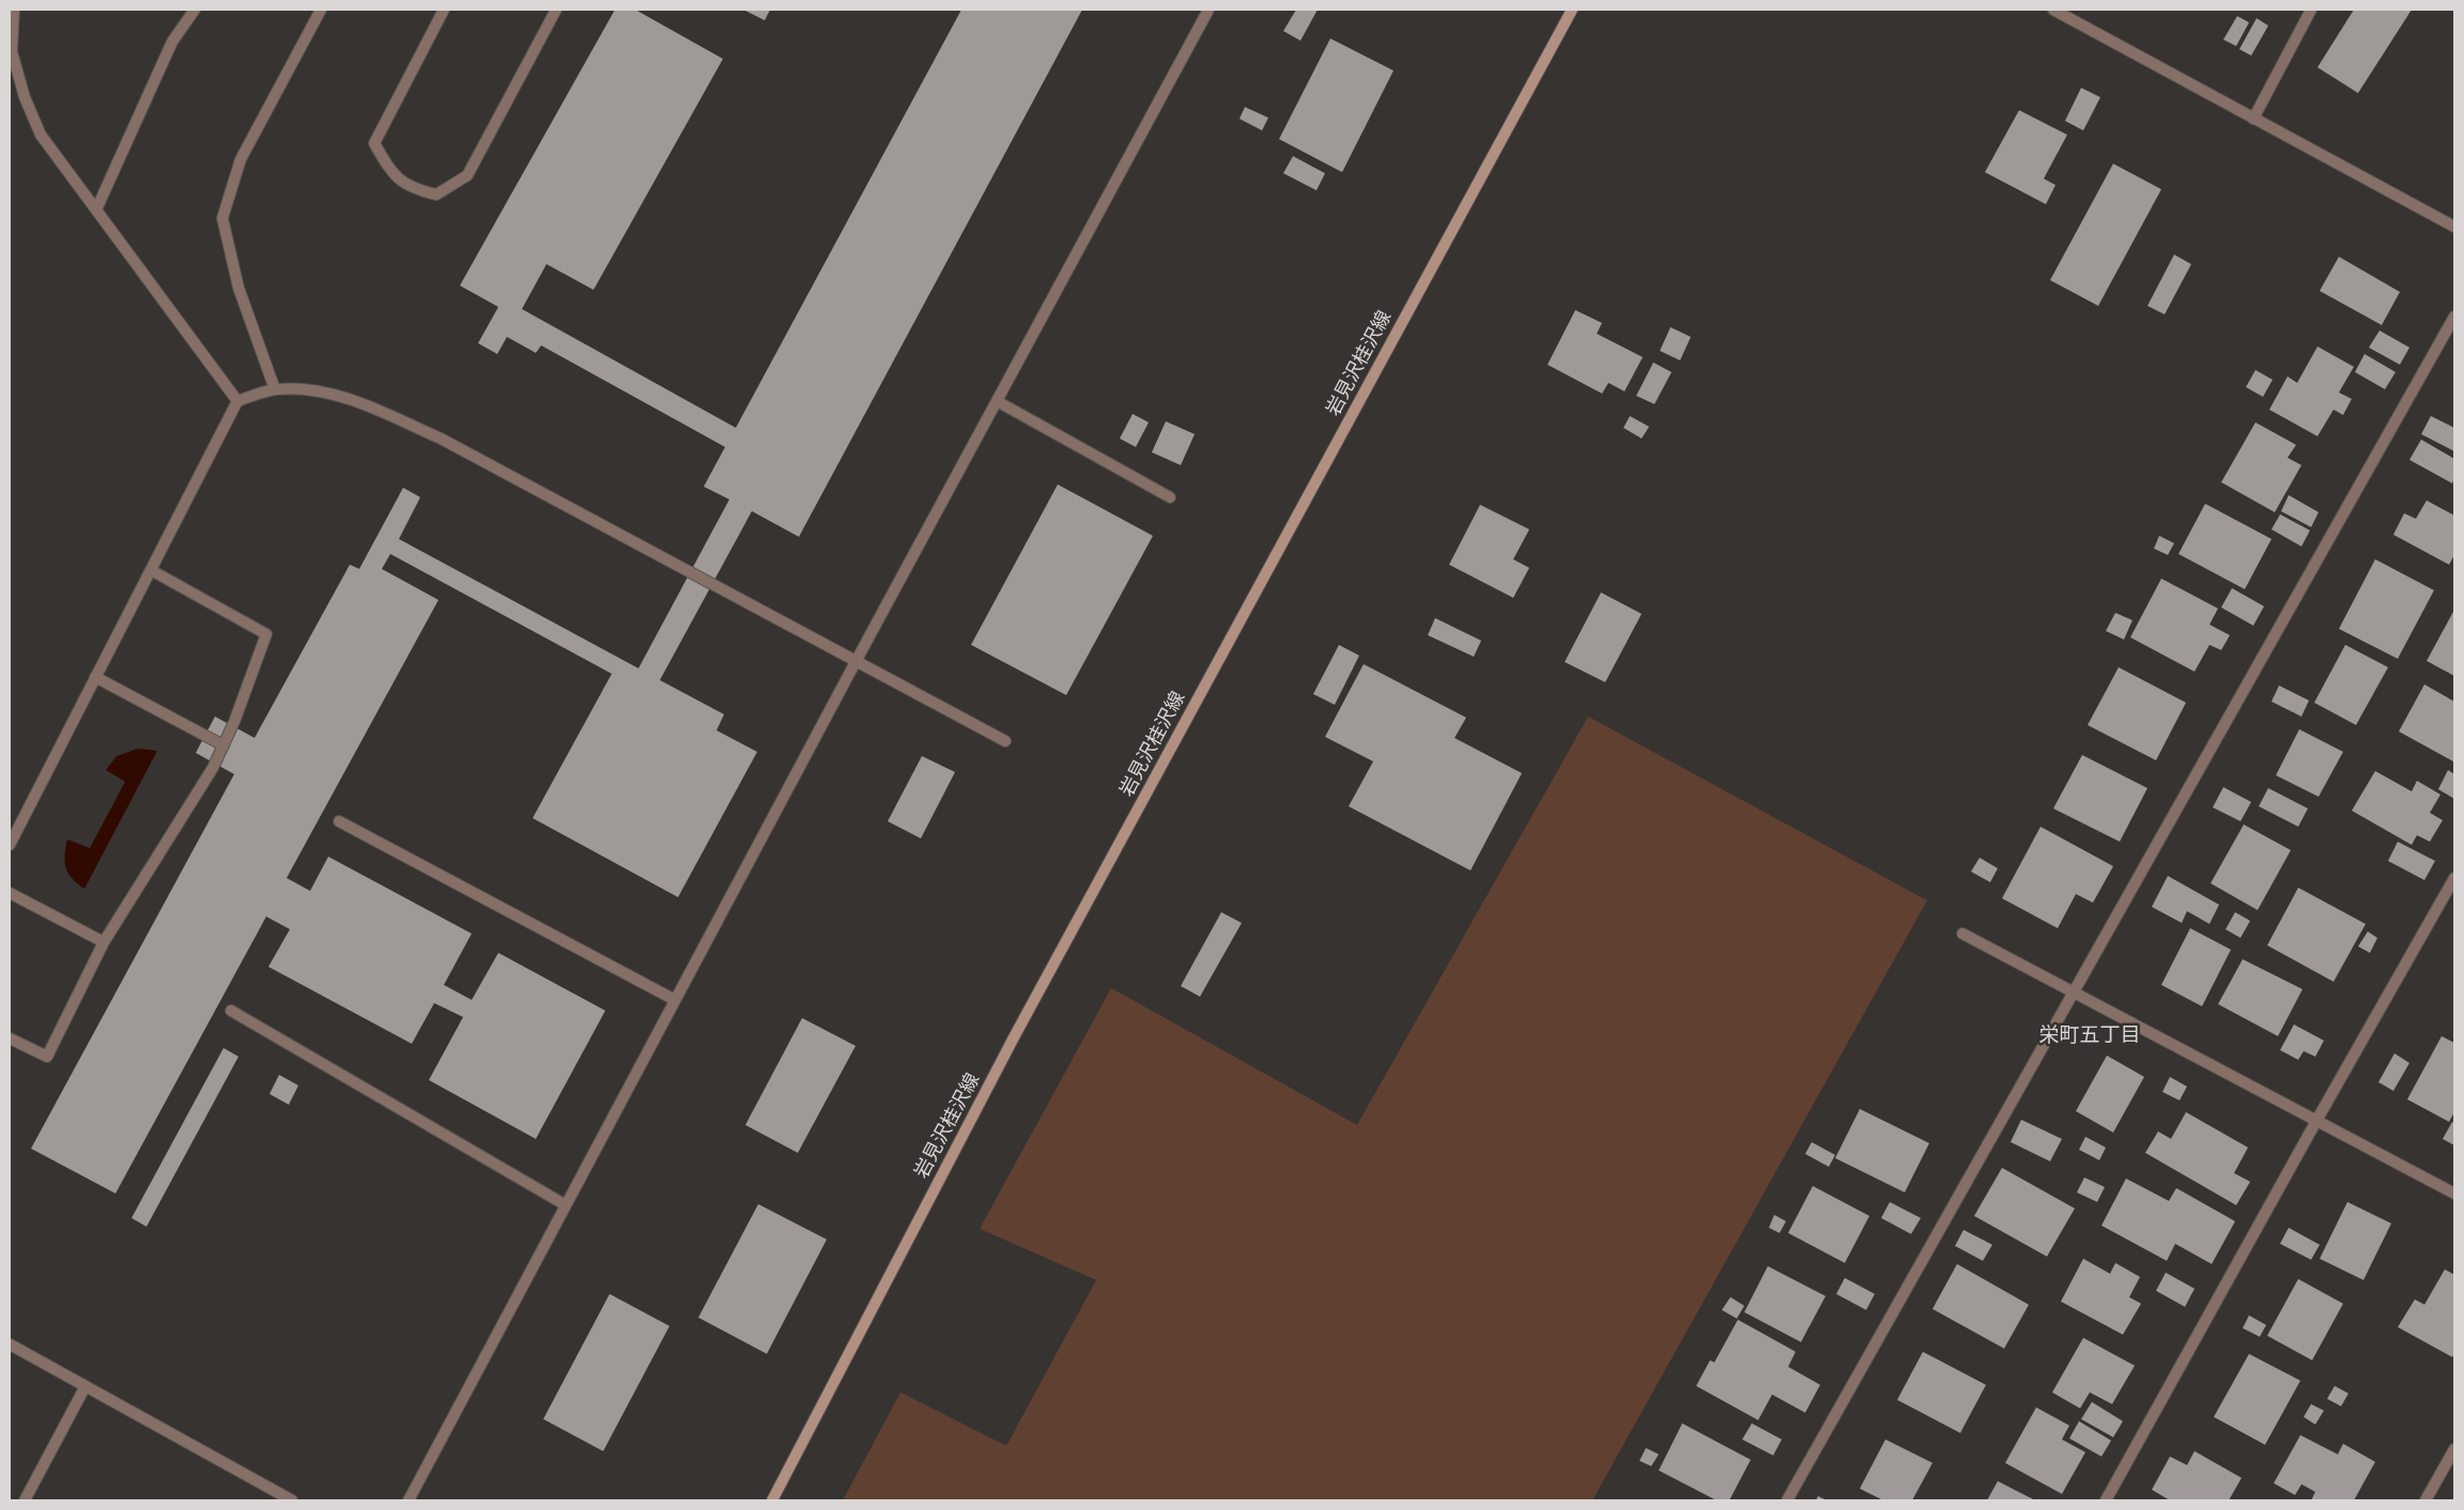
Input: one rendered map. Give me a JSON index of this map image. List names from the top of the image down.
{
  "streets": {
    "main road": ["岩見沢桂沢線"]
  },
  "districts": ["栄町五丁目"]
}
